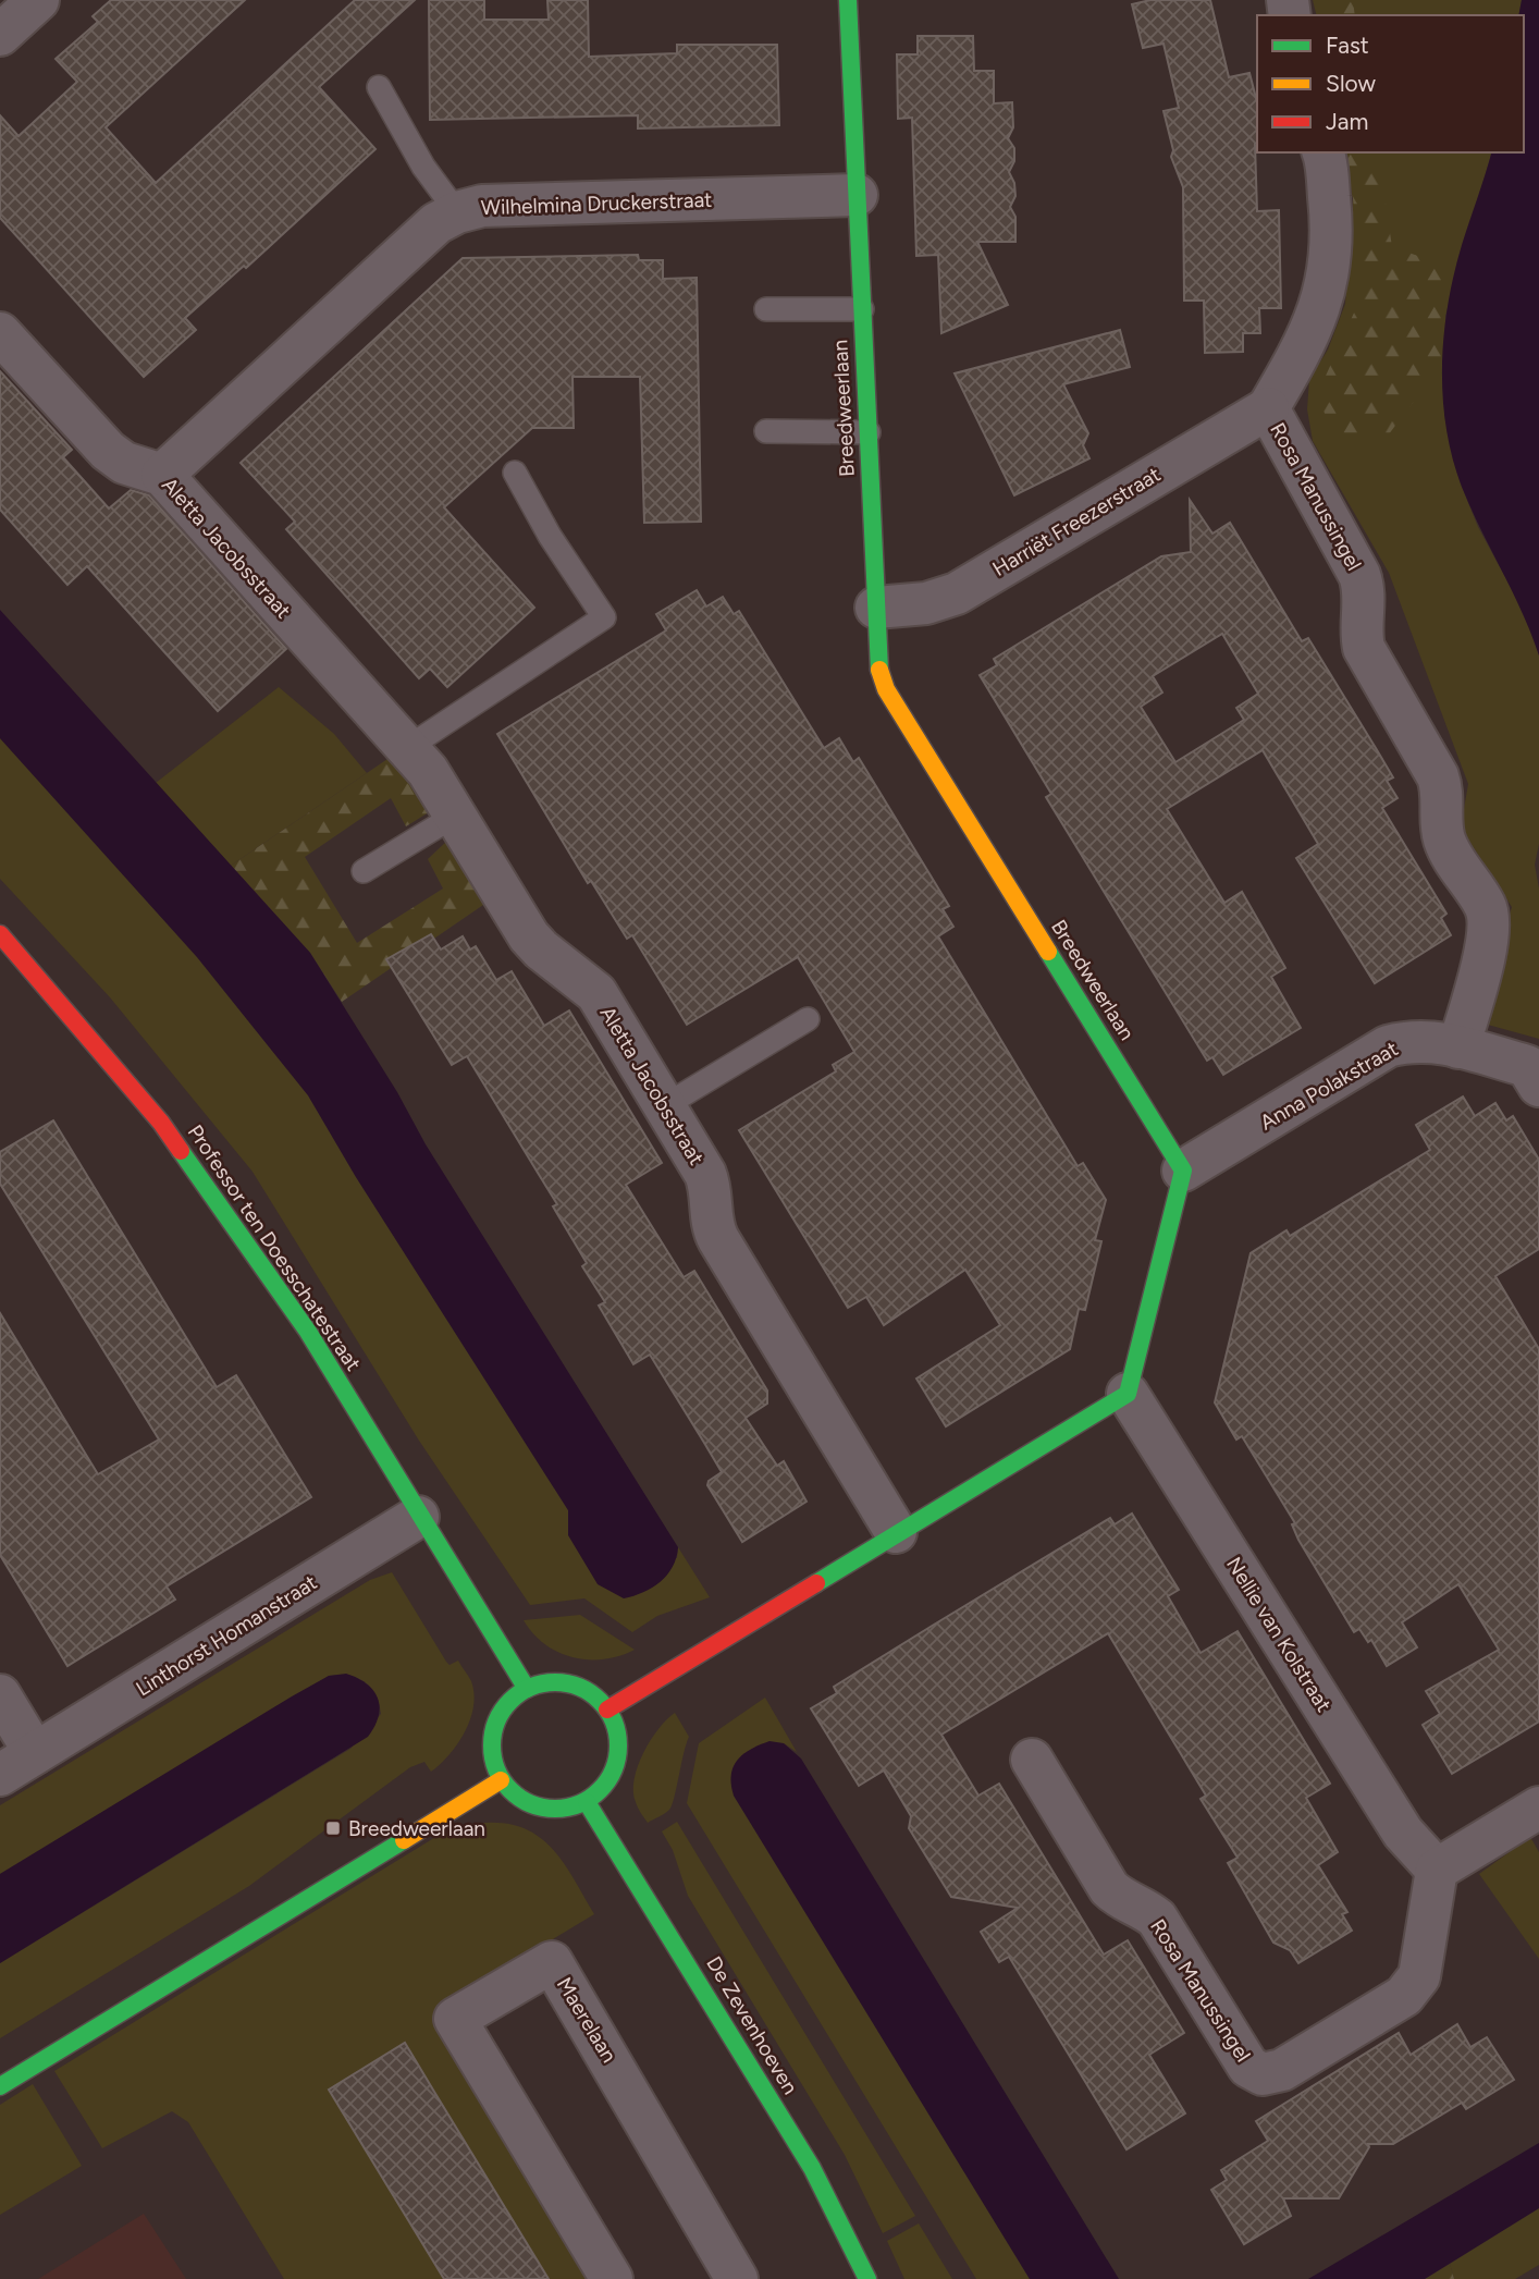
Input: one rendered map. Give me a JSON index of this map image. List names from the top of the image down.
{
  "streets": {
    "street": [
      "Wilhelmina Druckerstraat",
      "Breedweerlaan",
      "Rosa Manussingel",
      "Harriët Freezerstraat",
      "Aletta Jacobsstraat",
      "Anna Polakstraat",
      "Professor ten Doesschatestraat",
      "Nellie van Kolstraat",
      "Linthorst Homanstraat",
      "Maerelaan",
      "De Zevenhoeven"
    ]
  },
  "crossings": [
    ["Wilhelmina Druckerstraat", "Breedweerlaan"],
    ["Wilhelmina Druckerstraat", "Aletta Jacobsstraat"],
    ["Breedweerlaan", "Harriët Freezerstraat"],
    ["Breedweerlaan", "Anna Polakstraat"],
    ["Rosa Manussingel", "Harriët Freezerstraat"],
    ["Rosa Manussingel", "Anna Polakstraat"],
    ["Rosa Manussingel", "Nellie van Kolstraat"],
    ["Professor ten Doesschatestraat", "Linthorst Homanstraat"],
    ["Professor ten Doesschatestraat", "De Zevenhoeven"]
  ],
  "places": {
    "transit": ["Breedweerlaan"]
  },
  "legend": ["Fast", "Slow", "Jam"]
}
